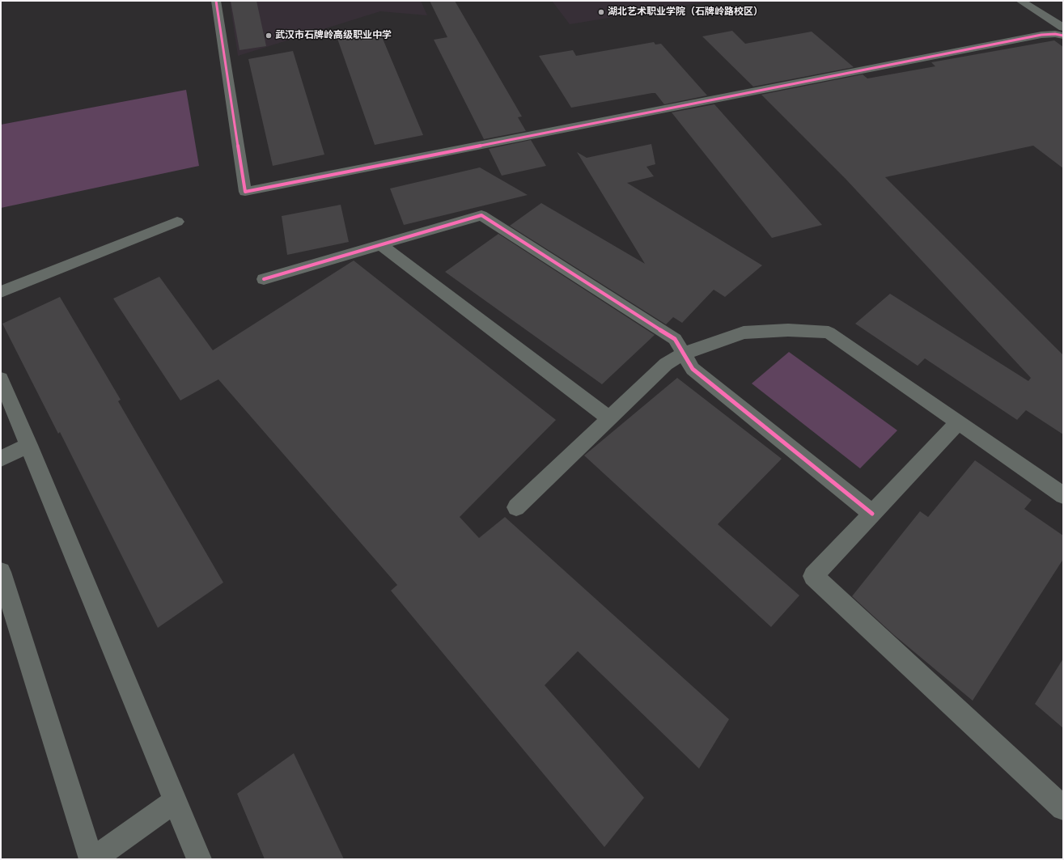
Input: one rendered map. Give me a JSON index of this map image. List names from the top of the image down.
{
  "places": ["湖北艺术职业学院（石牌岭路校区）", "武汉市石牌岭高级职业中学"]
}
